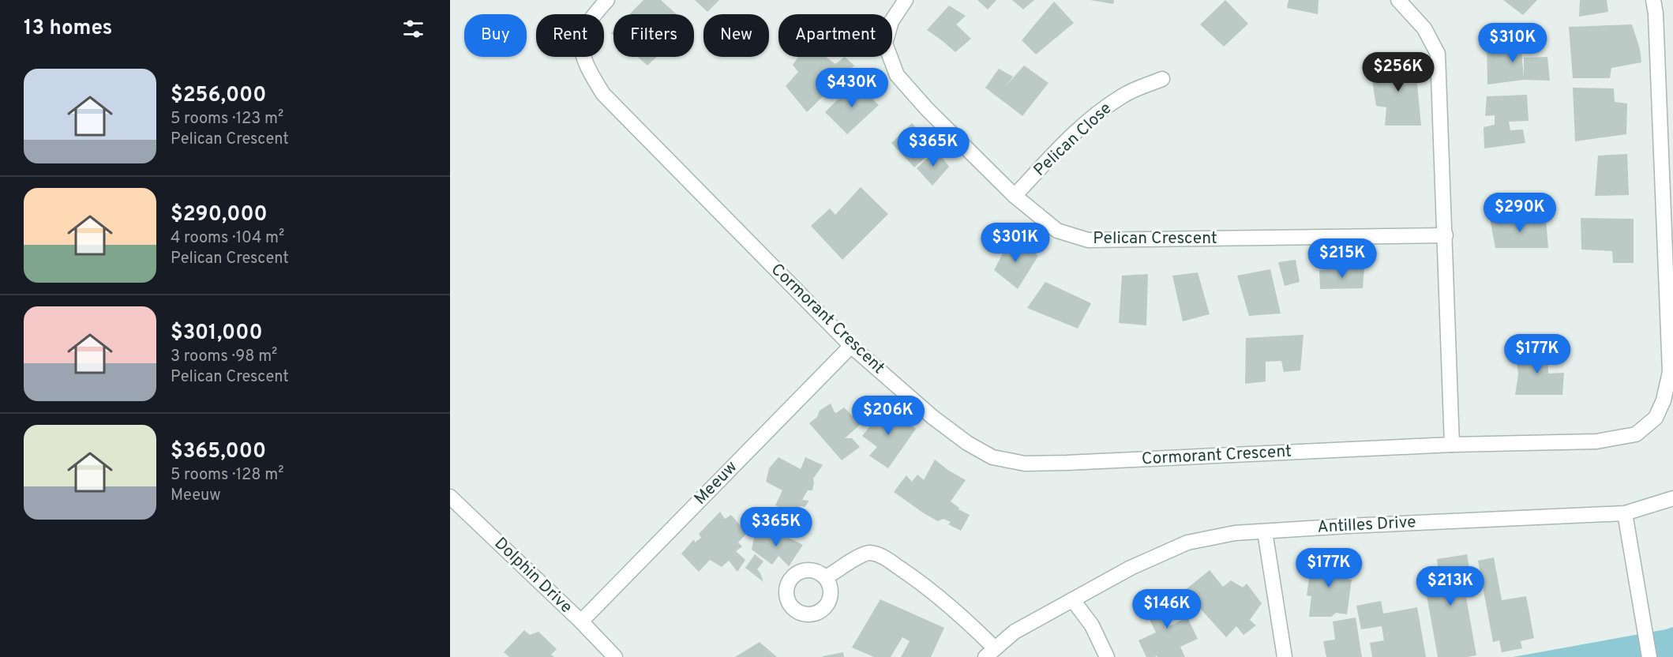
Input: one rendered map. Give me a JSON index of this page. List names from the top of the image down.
{
  "streets": {
    "street": [
      "Pelican Close",
      "Pelican Crescent",
      "Cormorant Crescent",
      "Meeuw",
      "Antilles Drive",
      "Dolphin Drive"
    ]
  },
  "crossings": [
    ["Pelican Close", "Pelican Crescent"],
    ["Cormorant Crescent", "Meeuw"],
    ["Meeuw", "Dolphin Drive"]
  ],
  "page": {
    "heading": "13 homes",
    "chip": [
      "Buy",
      "Rent",
      "Filters",
      "New",
      "Apartment"
    ],
    "price": [
      "$310K",
      "$256K",
      "$430K",
      "$365K",
      "$290K",
      "$301K",
      "$215K",
      "$177K",
      "$206K",
      "$365K",
      "$177K",
      "$213K",
      "$146K"
    ],
    "list": [
      {
        "name": "$256,000",
        "note": "5 rooms · 123 m² · Pelican Crescent"
      },
      {
        "name": "$290,000",
        "note": "4 rooms · 104 m² · Pelican Crescent"
      },
      {
        "name": "$301,000",
        "note": "3 rooms · 98 m² · Pelican Crescent"
      },
      {
        "name": "$365,000",
        "note": "5 rooms · 128 m² · Meeuw"
      }
    ]
  }
}
